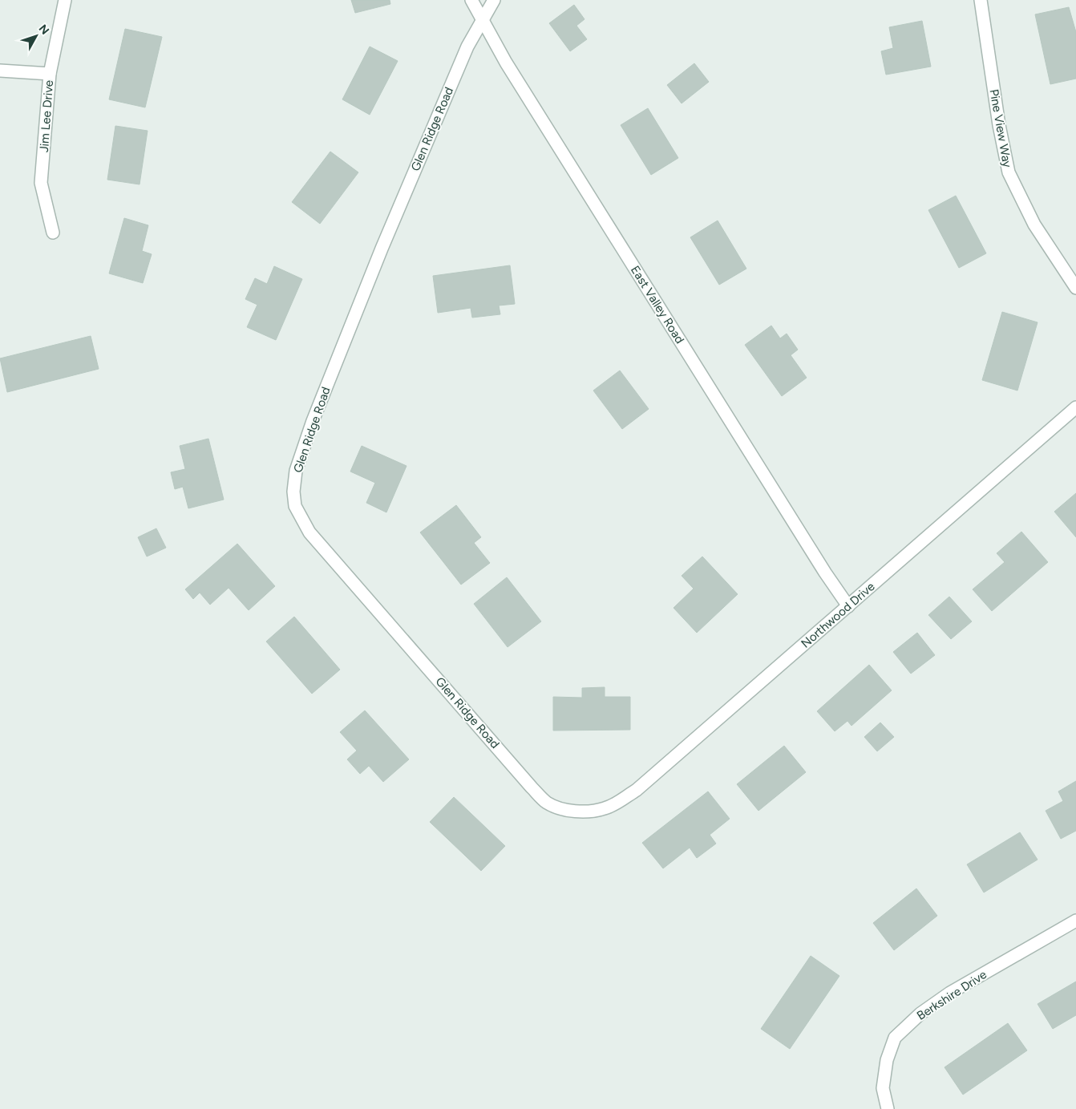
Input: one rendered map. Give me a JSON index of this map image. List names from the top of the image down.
{
  "streets": {
    "street": [
      "Jim Lee Drive",
      "Pine View Way",
      "Glen Ridge Road",
      "East Valley Road",
      "Northwood Drive",
      "Berkshire Drive"
    ]
  },
  "crossings": [
    ["Glen Ridge Road", "East Valley Road"],
    ["Glen Ridge Road", "Northwood Drive"],
    ["East Valley Road", "Northwood Drive"]
  ],
  "north": "top right"
}
